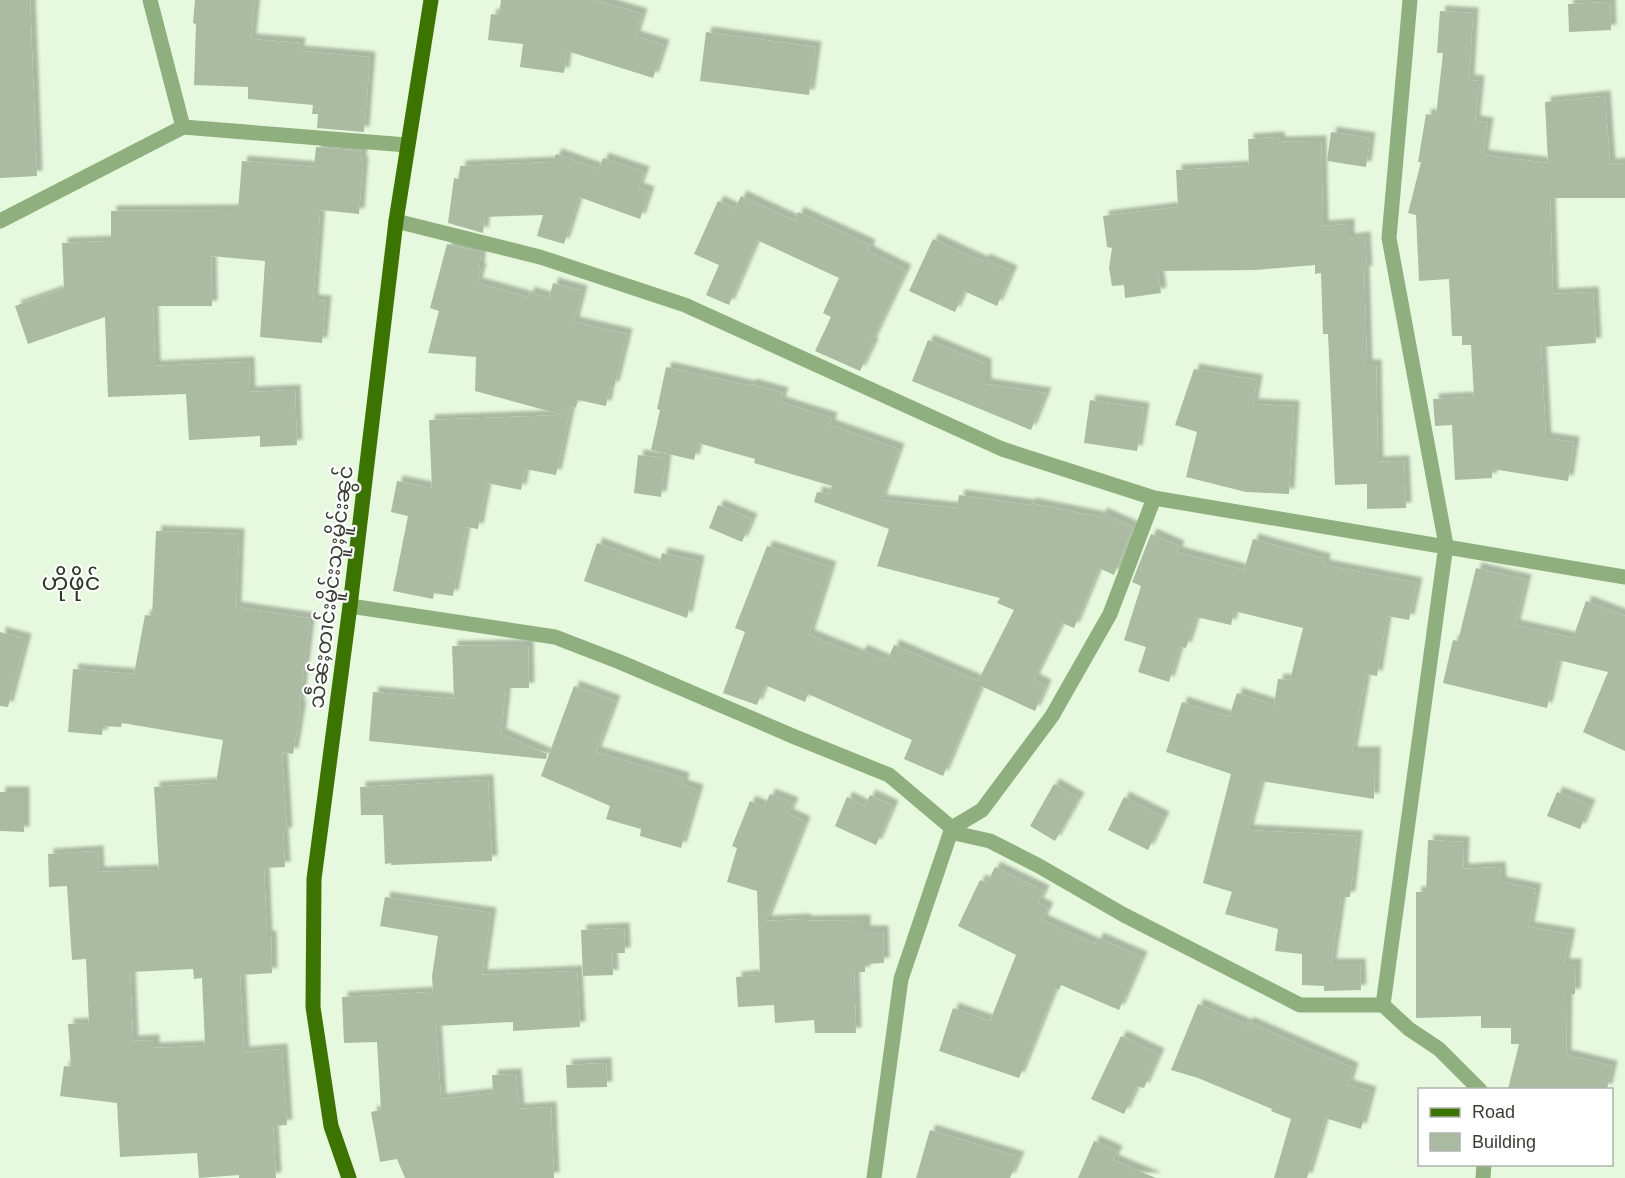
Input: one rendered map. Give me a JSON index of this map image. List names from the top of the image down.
{
  "streets": {
    "main road": ["သဵၼ်ႈတၢင်းမိူင်းသူႈမိူင်းၼွင်"]
  },
  "districts": ["ဟိုဖိုင်"],
  "legend": ["Road", "Building"]
}
